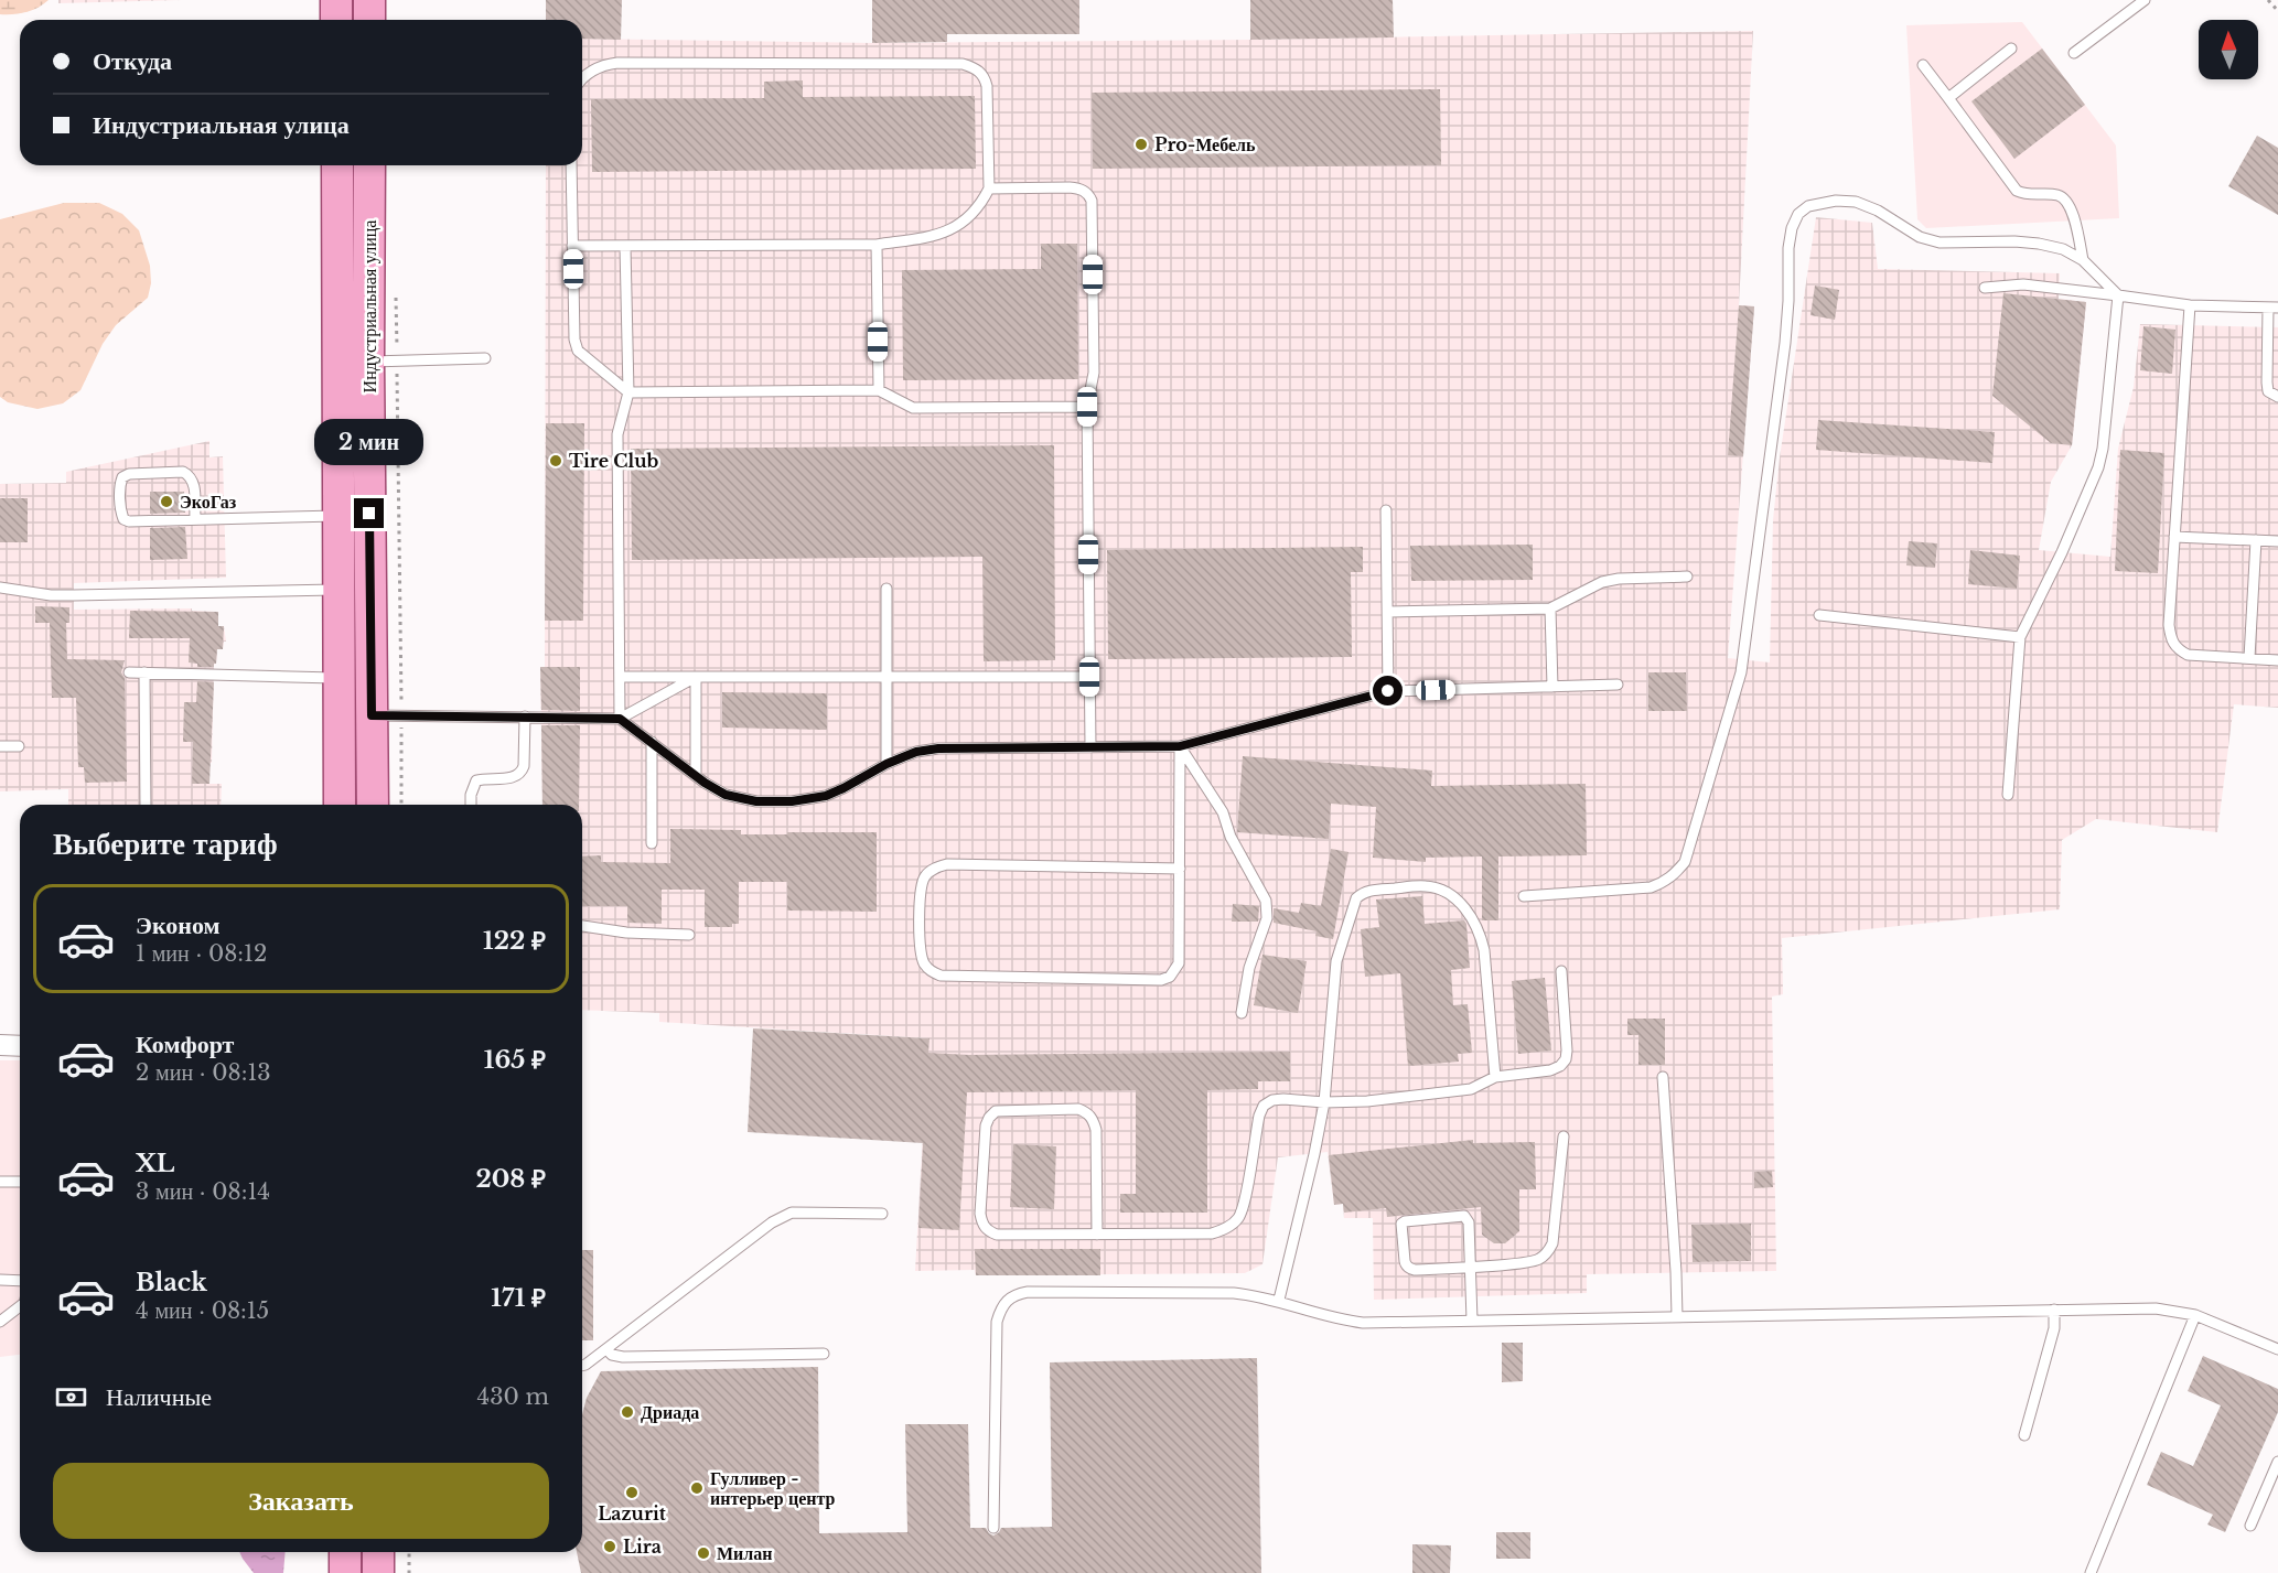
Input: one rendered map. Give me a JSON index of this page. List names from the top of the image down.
{
  "streets": {
    "main road": ["Индустриальная улица"]
  },
  "places": [
    "Pro-Мебель",
    "Tire Club",
    "ЭкоГаз",
    "Дриада",
    "Гулливер - интерьер центр",
    "Lazurit",
    "Lira",
    "Милан"
  ],
  "north": "top",
  "page": {
    "banner": ["Откуда", "Индустриальная улица"],
    "bubble": "2 мин",
    "heading": "Выберите тариф",
    "list": [
      {
        "name": "Эконом",
        "note": "1 мин · 08:12",
        "value": "122 ₽"
      },
      {
        "name": "Комфорт",
        "note": "2 мин · 08:13",
        "value": "165 ₽"
      },
      {
        "name": "XL",
        "note": "3 мин · 08:14",
        "value": "208 ₽"
      },
      {
        "name": "Black",
        "note": "4 мин · 08:15",
        "value": "171 ₽"
      }
    ],
    "pay": ["Наличные", "430 m"],
    "buttons": "Заказать"
  }
}
